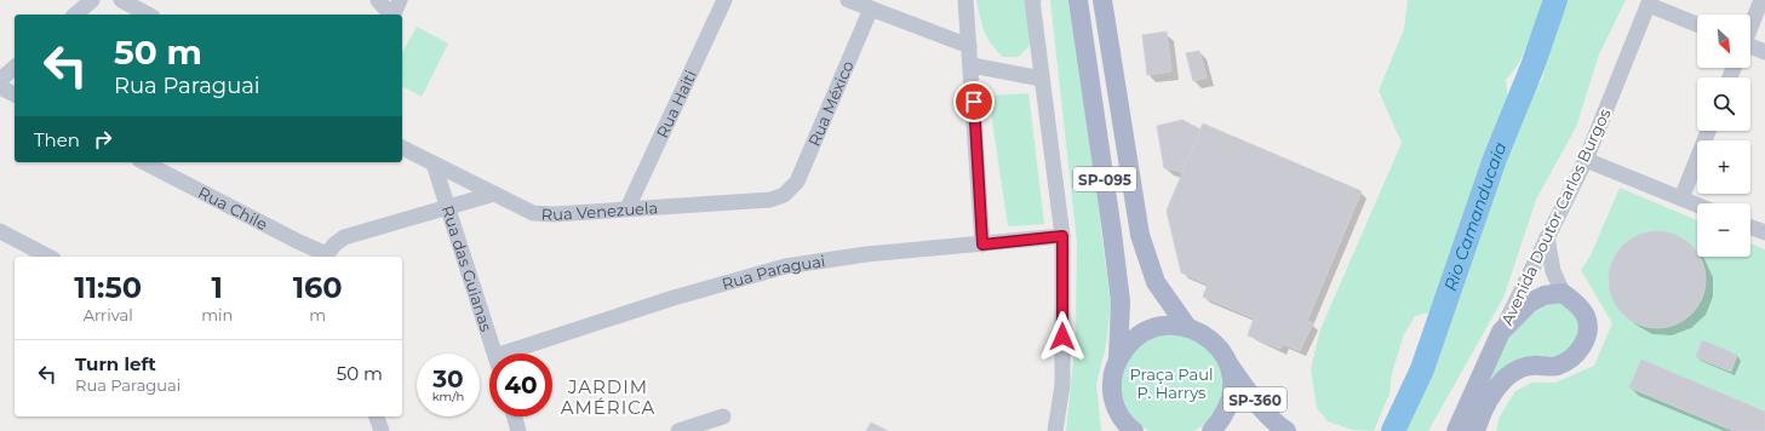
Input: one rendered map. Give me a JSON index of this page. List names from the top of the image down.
{
  "streets": {
    "main road": ["SP-095", "Avenida Doutor Carlos Burgos", "SP-360"],
    "street": [
      "Rua Haiti",
      "Rua México",
      "Rua Chile",
      "Rua Venezuela",
      "Rua das Guianas",
      "Rua Paraguai"
    ]
  },
  "crossings": [
    ["Rua Haiti", "Rua Venezuela"],
    ["Rua México", "Rua Venezuela"],
    ["SP-095", "SP-360"],
    ["Rua Venezuela", "Rua das Guianas"]
  ],
  "districts": ["JARDIM AMÉRICA"],
  "water": ["Rio Camanducaia"],
  "parks": ["Praça Paul P. Harrys"],
  "north": "bottom right",
  "page": {
    "map_buttons": ["+", "−"],
    "turn": ["50 m", "Rua Paraguai"],
    "then": "Then",
    "eta": [
      "11:50",
      "Arrival",
      "1",
      "min",
      "160",
      "m"
    ],
    "list": [
      {
        "name": "Turn left",
        "note": "Rua Paraguai",
        "value": "50 m"
      }
    ],
    "speed": "30 km/h",
    "limit": "40"
  }
}
